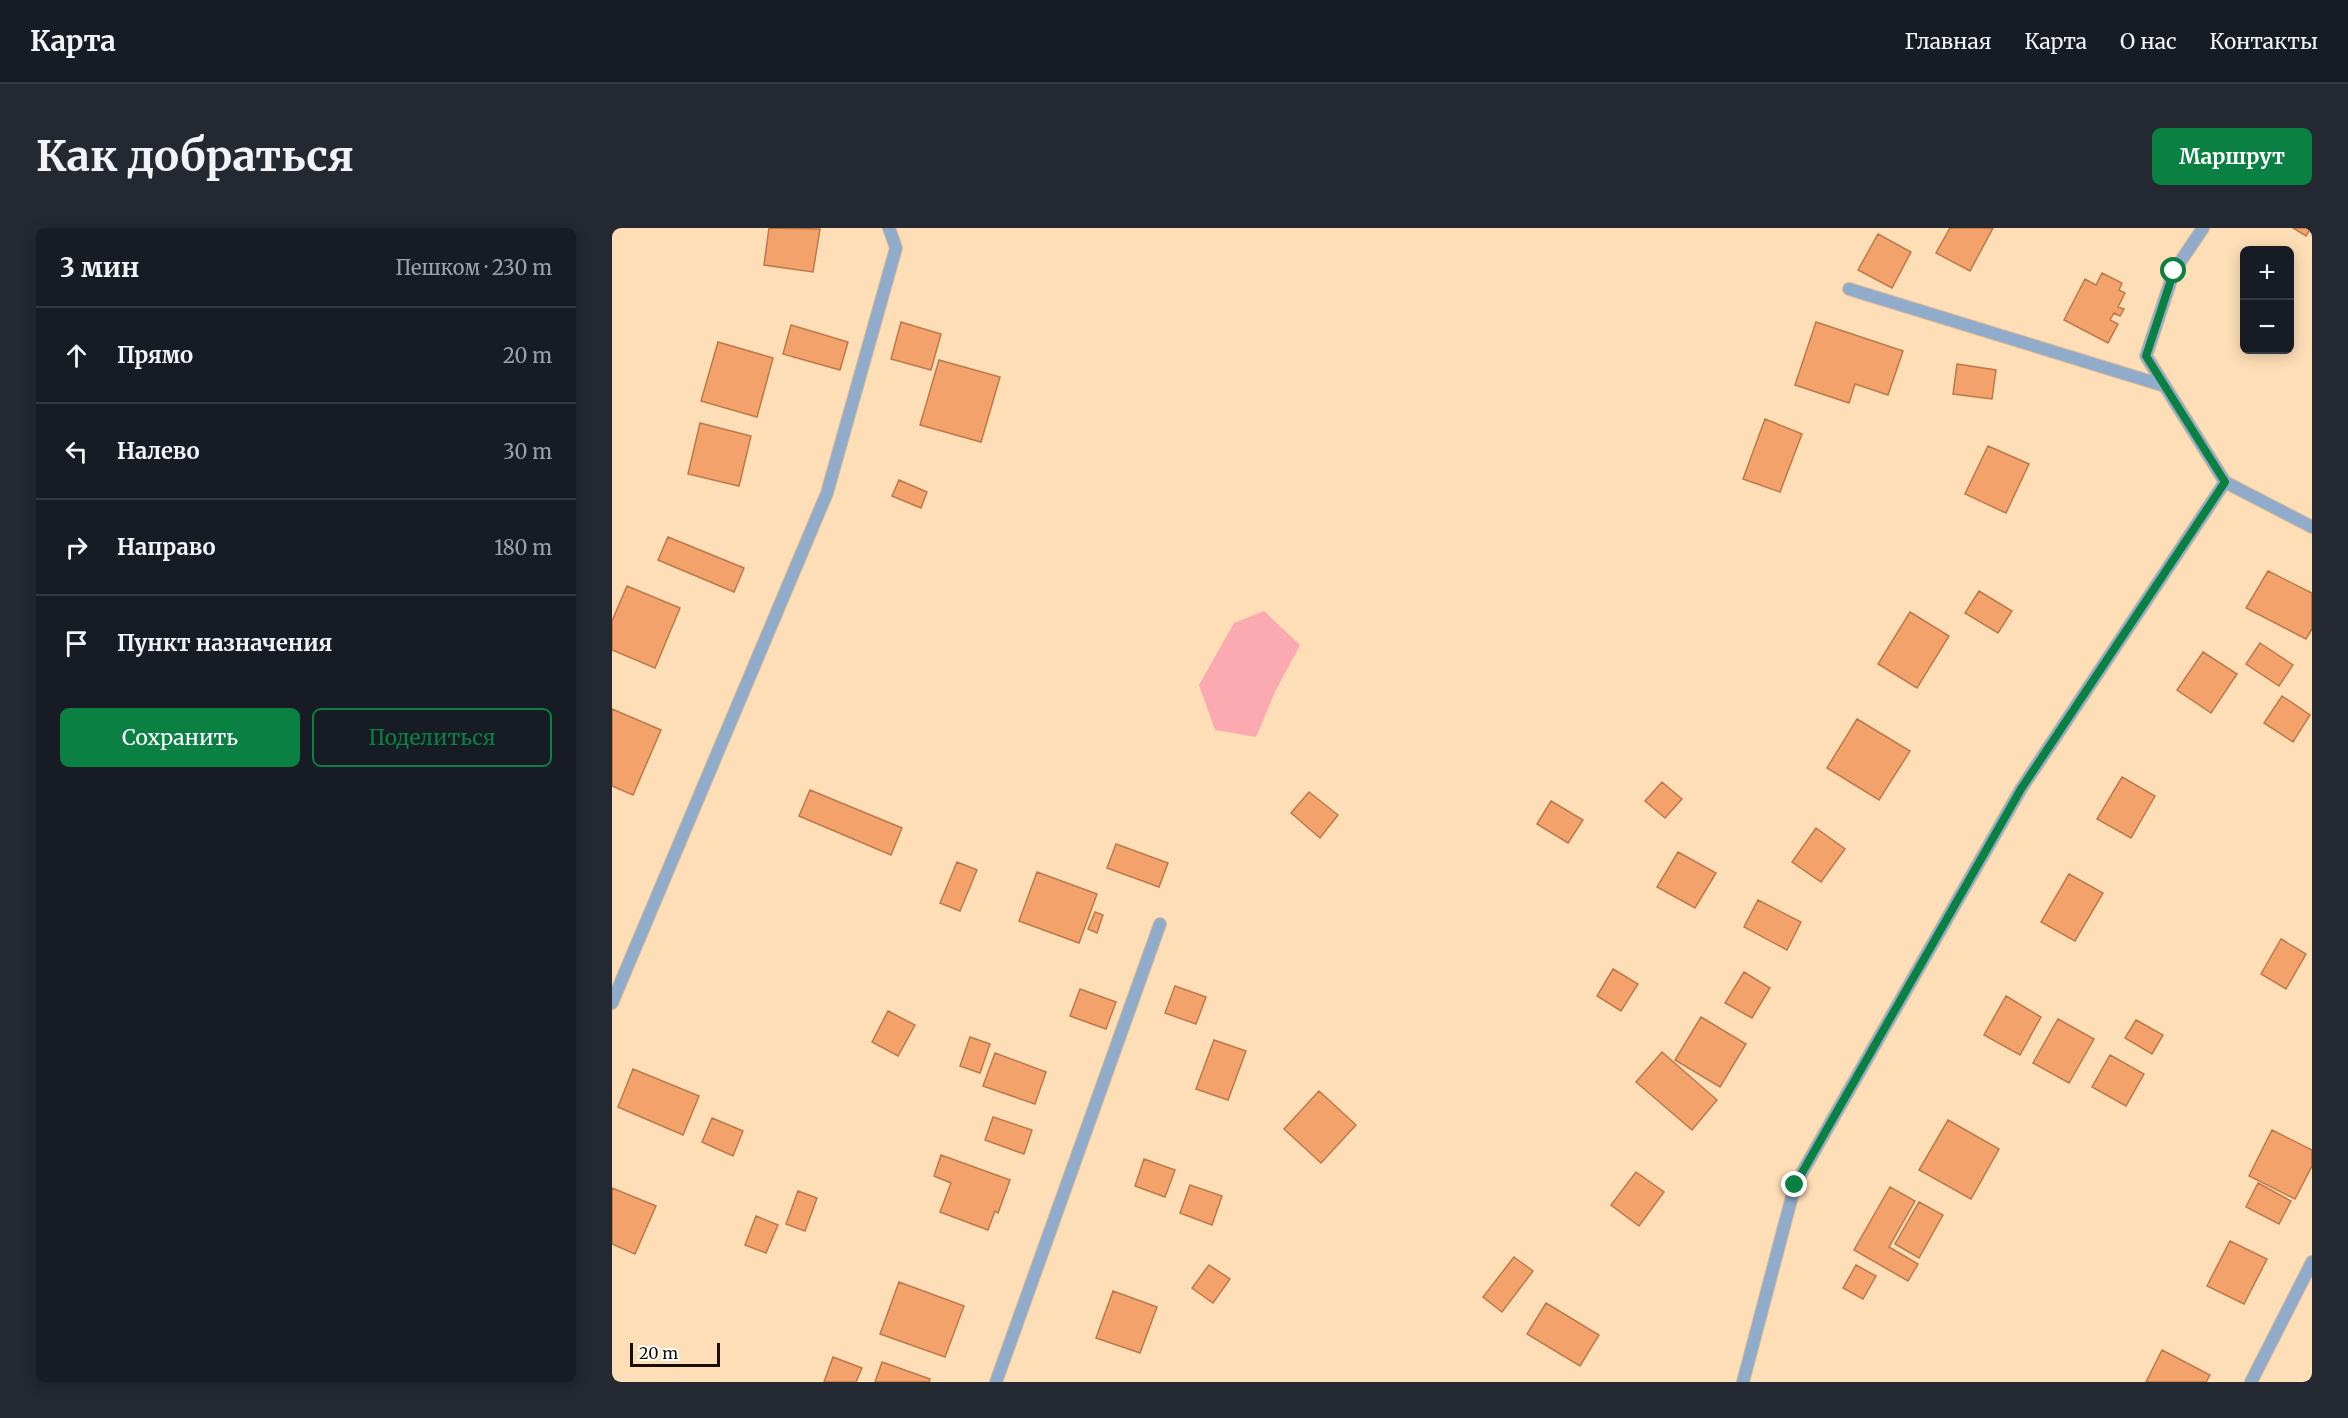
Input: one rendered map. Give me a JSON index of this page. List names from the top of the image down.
{
  "scale_bar": "20 m",
  "page": {
    "header": "Карта",
    "nav": [
      "Главная",
      "Карта",
      "О нас",
      "Контакты"
    ],
    "buttons": [
      "Маршрут",
      ["Сохранить", "Поделиться"]
    ],
    "title": "Как добраться",
    "heading": ["3 мин", "Пешком · 230 m"],
    "map_buttons": ["+", "−"],
    "list": [
      ["Прямо", "20 m"],
      ["Налево", "30 m"],
      ["Направо", "180 m"],
      "Пункт назначения"
    ],
    "scale": "20 m"
  }
}
